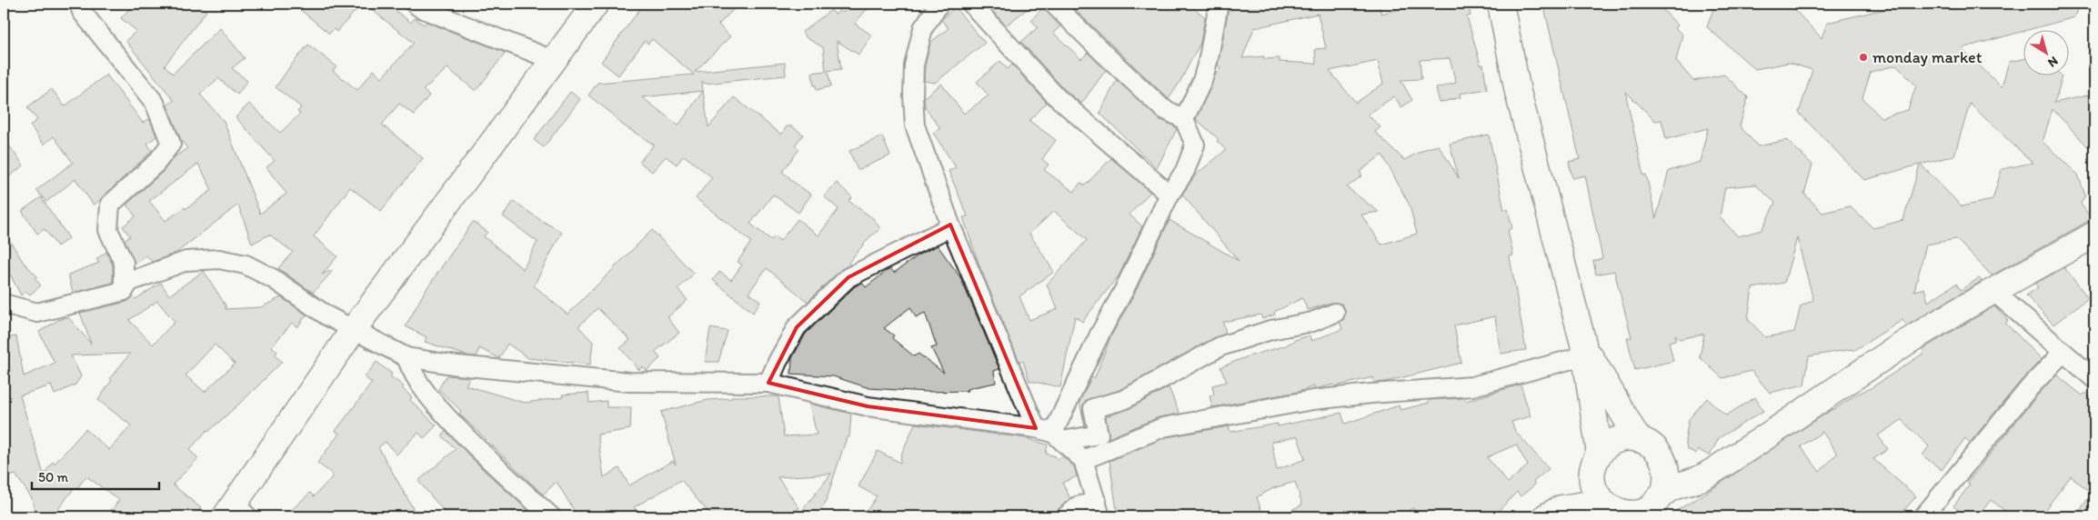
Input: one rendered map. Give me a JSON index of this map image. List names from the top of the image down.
{
  "places": ["monday market"],
  "scale_bar": "50 m",
  "north": "bottom right"
}
